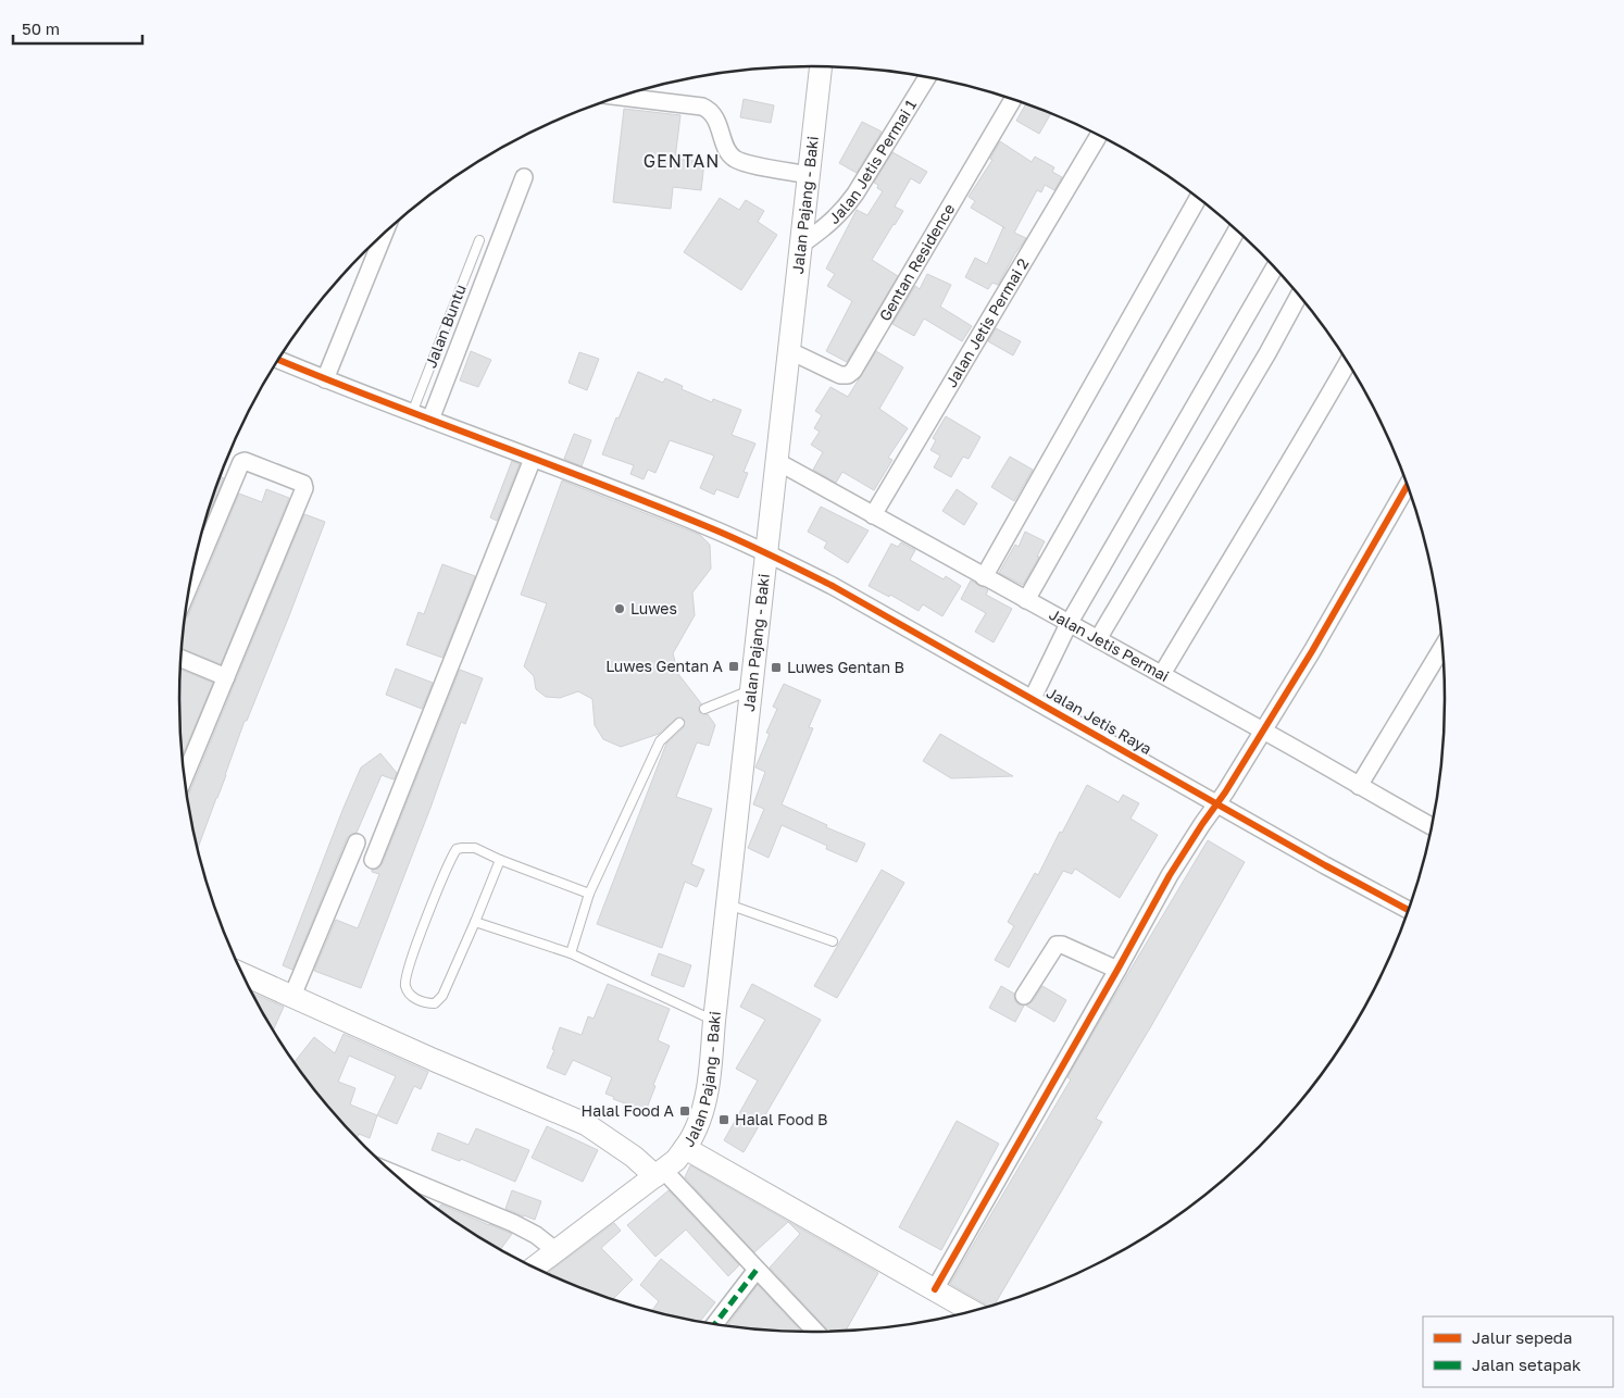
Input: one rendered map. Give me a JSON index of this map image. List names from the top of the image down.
{
  "streets": {
    "main road": ["Jalan Pajang - Baki"],
    "street": [
      "Jalan Jetis Permai 1",
      "Gentan Residence",
      "Jalan Jetis Permai 2",
      "Jalan Jetis Permai",
      "Jalan Jetis Raya"
    ],
    "lane": ["Jalan Buntu"]
  },
  "crossings": [
    ["Jalan Jetis Permai 1", "Jalan Pajang - Baki"],
    ["Jalan Pajang - Baki", "Gentan Residence"],
    ["Jalan Pajang - Baki", "Jalan Jetis Permai"],
    ["Jalan Pajang - Baki", "Jalan Jetis Raya"],
    ["Jalan Jetis Permai 2", "Jalan Jetis Permai"],
    ["Jalan Buntu", "Jalan Jetis Raya"]
  ],
  "districts": ["GENTAN"],
  "places": {
    "other": ["Luwes"],
    "transit": [
      "Luwes Gentan A",
      "Luwes Gentan B",
      "Halal Food A",
      "Halal Food B"
    ]
  },
  "legend": ["Jalur sepeda", "Jalan setapak"],
  "scale_bar": "50 m"
}
